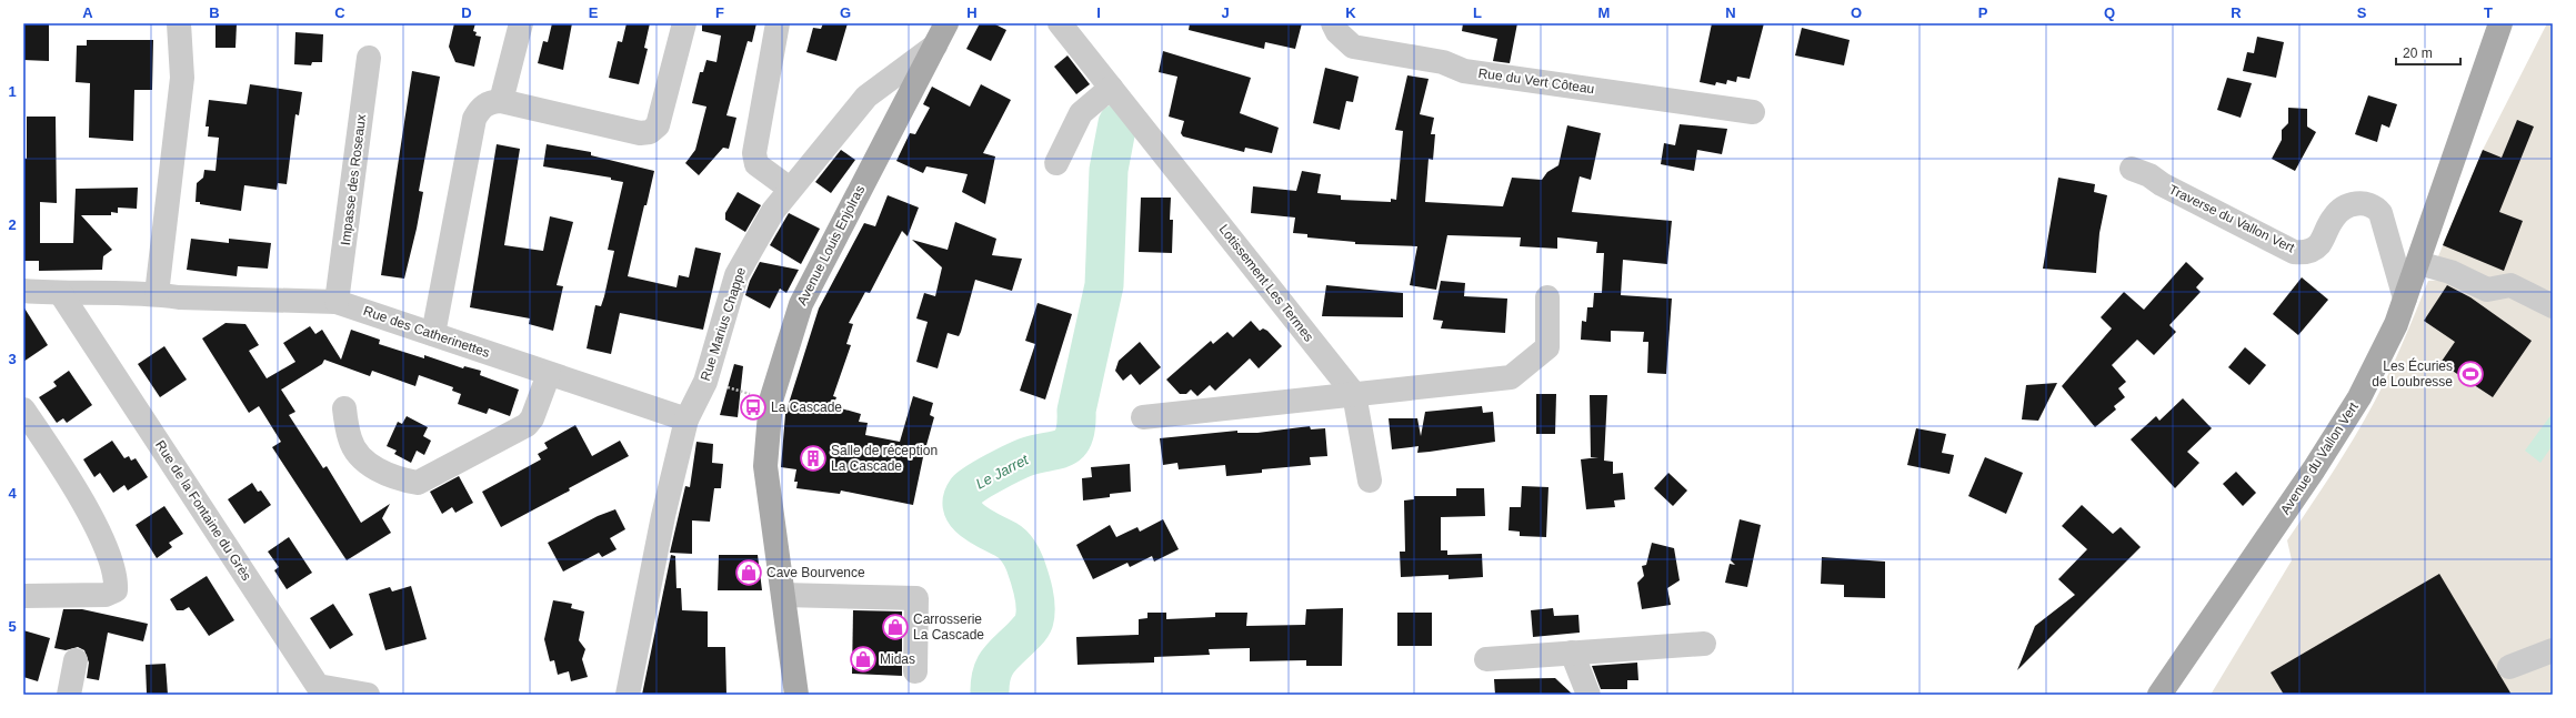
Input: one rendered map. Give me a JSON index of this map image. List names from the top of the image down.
{
  "streets": {
    "main road": ["Avenue Louis Enjolras", "Avenue du Vallon Vert"],
    "street": [
      "Rue du Vert Côteau",
      "Impasse des Roseaux",
      "Traverse du Vallon Vert",
      "Lotissement Les Termes",
      "Rue Marius Chappe",
      "Rue des Catherinettes",
      "Rue de la Fontaine du Grès"
    ]
  },
  "crossings": [
    ["Impasse des Roseaux", "Rue des Catherinettes"],
    ["Traverse du Vallon Vert", "Avenue du Vallon Vert"],
    ["Avenue Louis Enjolras", "Rue Marius Chappe"],
    ["Rue Marius Chappe", "Rue des Catherinettes"],
    ["Rue des Catherinettes", "Rue de la Fontaine du Grès"]
  ],
  "water": ["Le Jarret"],
  "places": {
    "sports": ["Les Écuries de Loubresse"],
    "bus stop": ["La Cascade"],
    "building": ["Salle de réception La Cascade"],
    "shop": ["Cave Bourvence", "Carrosserie La Cascade", "Midas"]
  },
  "scale_bar": "20 m",
  "grid": {
    "columns": [
      "A",
      "B",
      "C",
      "D",
      "E",
      "F",
      "G",
      "H",
      "I",
      "J",
      "K",
      "L",
      "M",
      "N",
      "O",
      "P",
      "Q",
      "R",
      "S",
      "T"
    ],
    "rows": [
      "1",
      "2",
      "3",
      "4",
      "5"
    ]
  }
}
